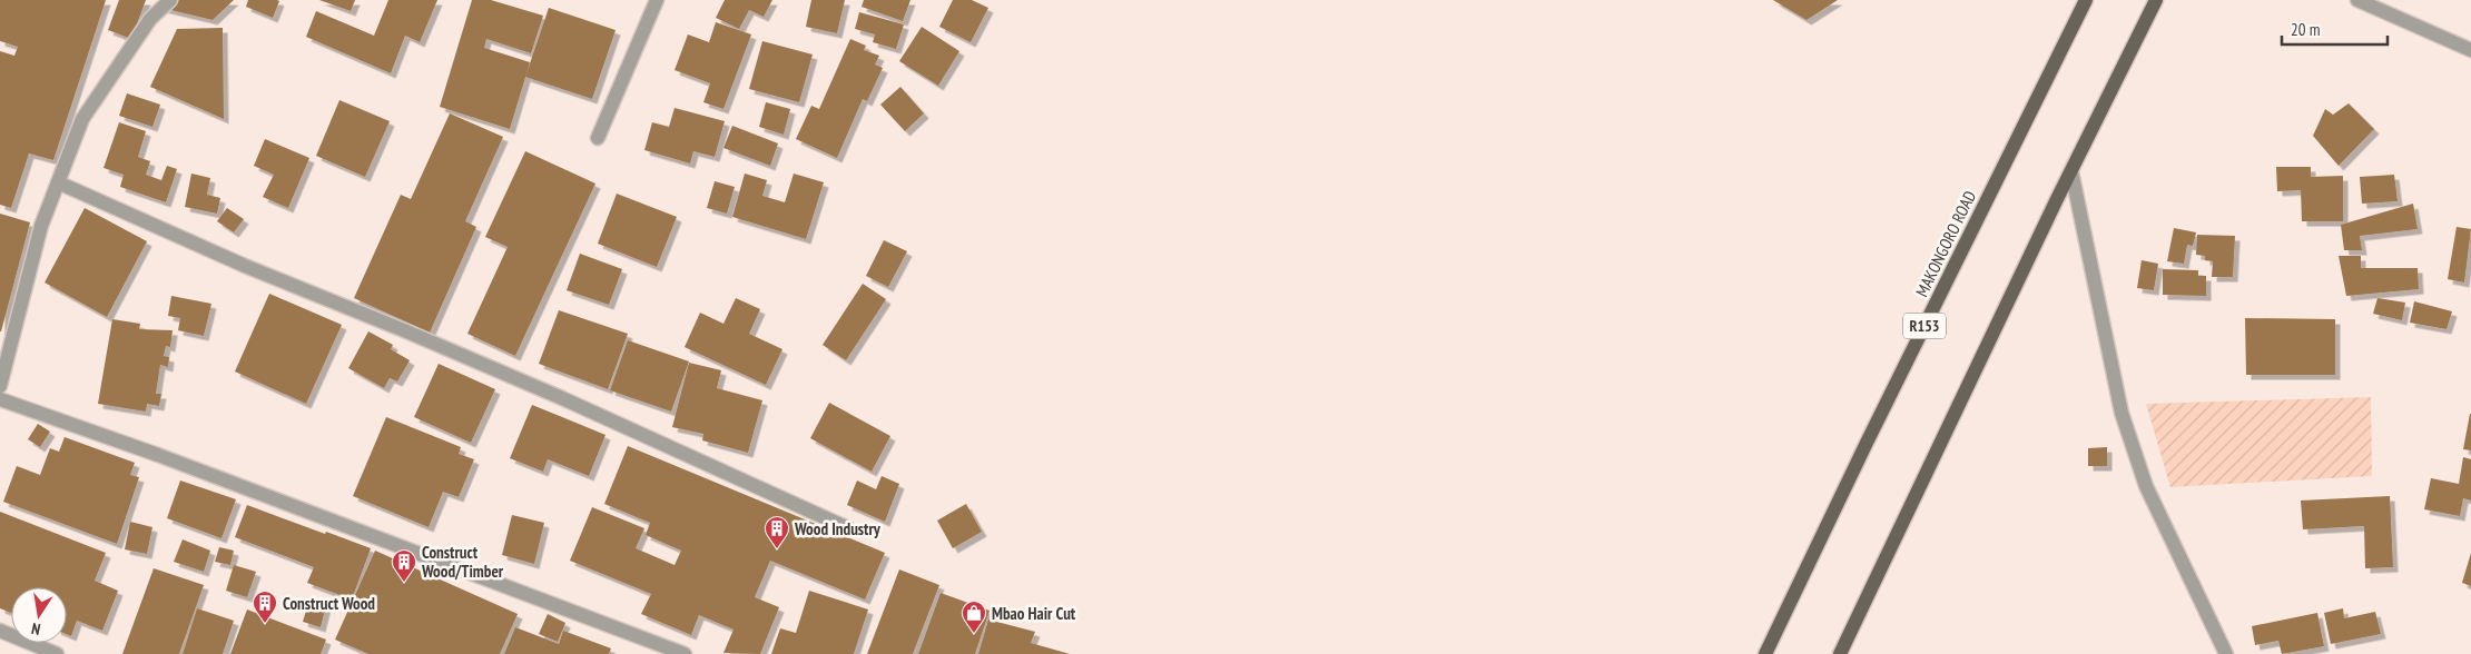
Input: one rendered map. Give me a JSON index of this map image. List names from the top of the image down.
{
  "streets": {
    "main road": ["MAKONGORO ROAD", "R153"]
  },
  "places": {
    "building": ["Wood Industry", "Construct Wood/Timber", "Construct Wood"],
    "shop": ["Mbao Hair Cut"]
  },
  "scale_bar": "20 m",
  "north": "bottom"
}
